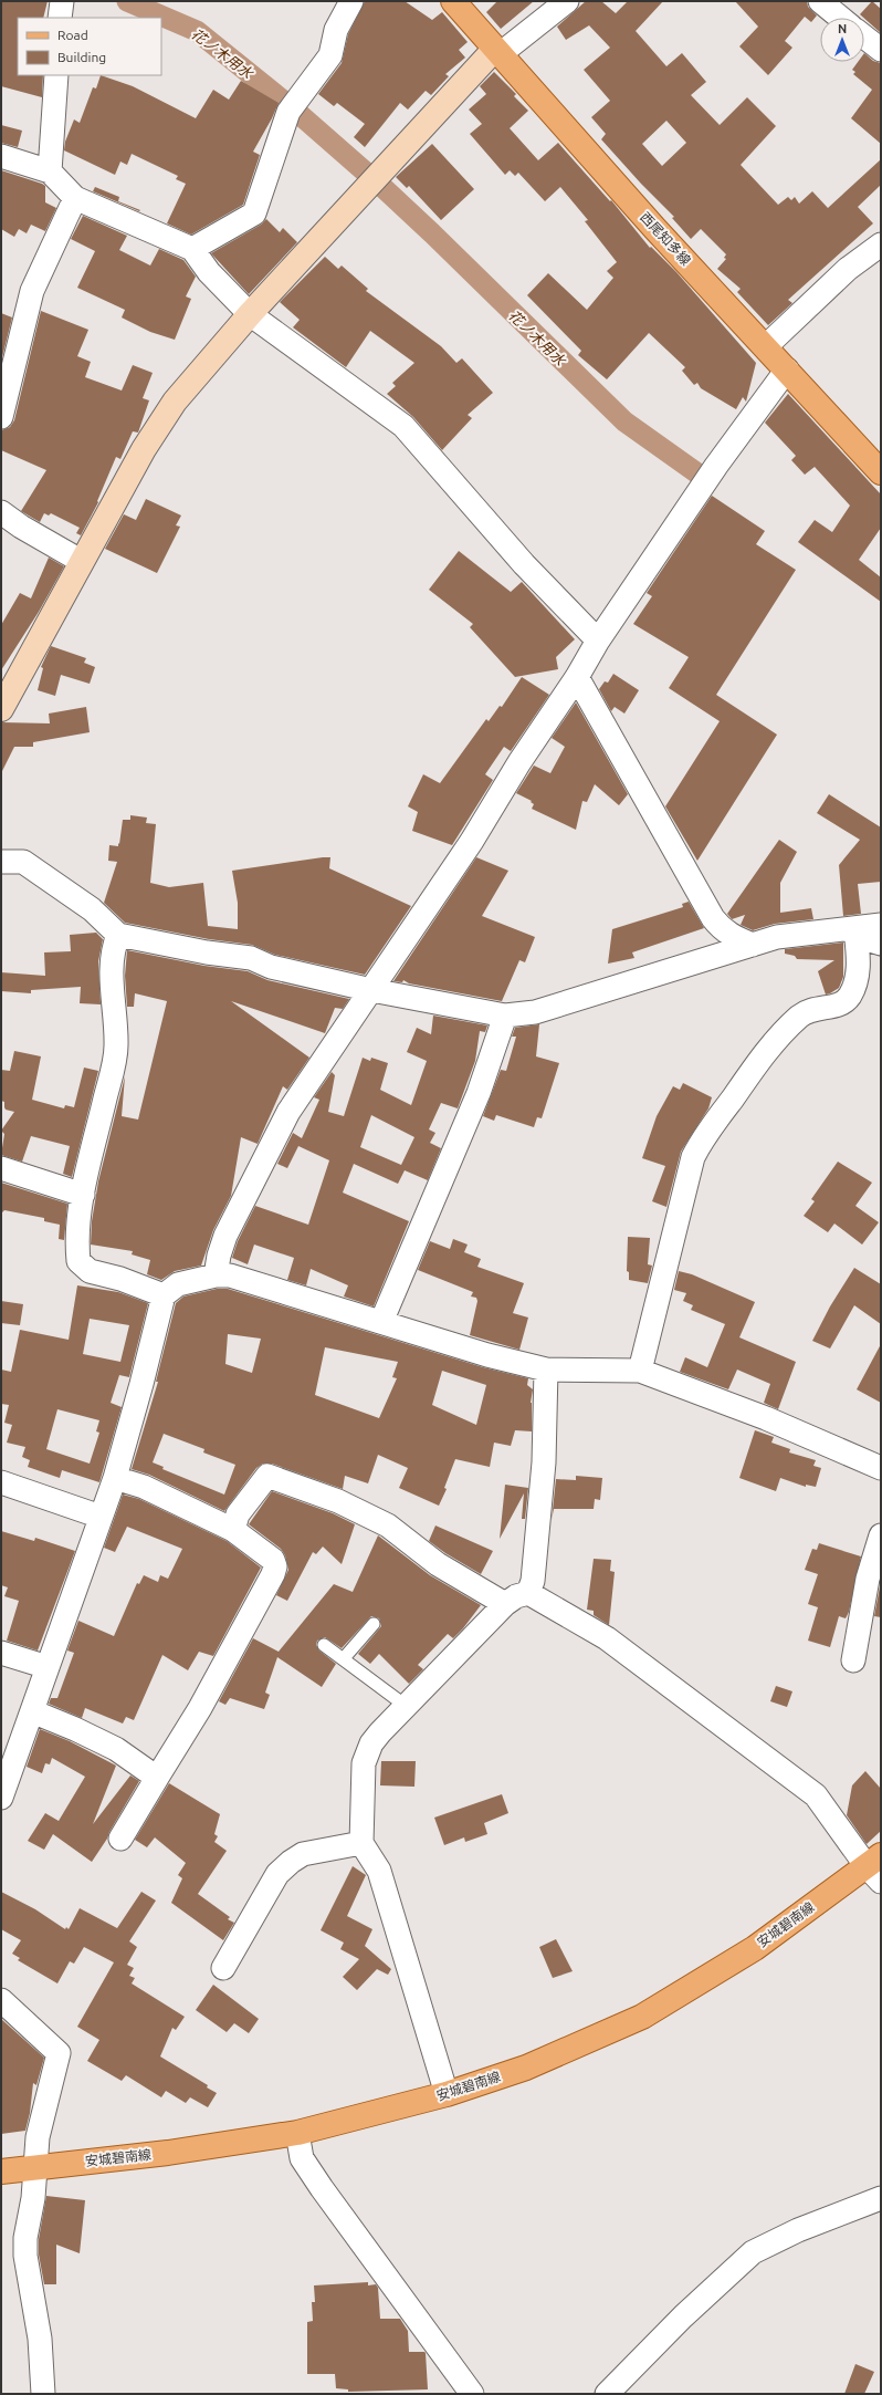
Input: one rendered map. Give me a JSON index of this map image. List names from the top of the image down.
{
  "streets": {
    "main road": ["西尾知多線", "安城碧南線"]
  },
  "water": ["花ノ木用水"],
  "legend": ["Road", "Building"],
  "north": "top"
}
